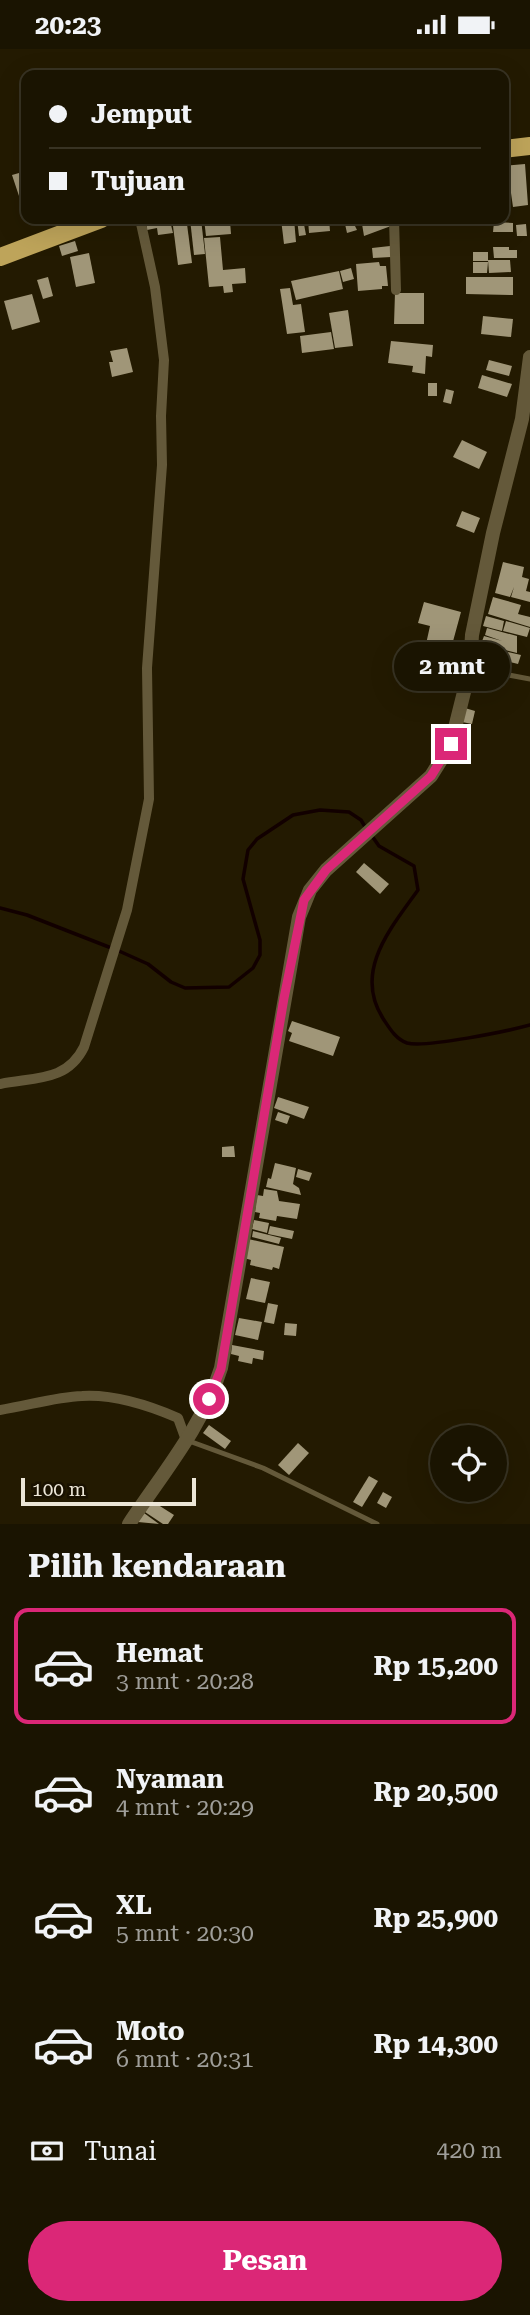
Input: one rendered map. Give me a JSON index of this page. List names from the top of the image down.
{
  "scale_bar": "100 m",
  "page": {
    "status": "20:23",
    "banner": ["Jemput", "Tujuan"],
    "bubble": "2 mnt",
    "scale": "100 m",
    "heading": "Pilih kendaraan",
    "list": [
      {
        "name": "Hemat",
        "note": "3 mnt · 20:28",
        "value": "Rp 15,200"
      },
      {
        "name": "Nyaman",
        "note": "4 mnt · 20:29",
        "value": "Rp 20,500"
      },
      {
        "name": "XL",
        "note": "5 mnt · 20:30",
        "value": "Rp 25,900"
      },
      {
        "name": "Moto",
        "note": "6 mnt · 20:31",
        "value": "Rp 14,300"
      }
    ],
    "pay": ["Tunai", "420 m"],
    "buttons": "Pesan"
  }
}
